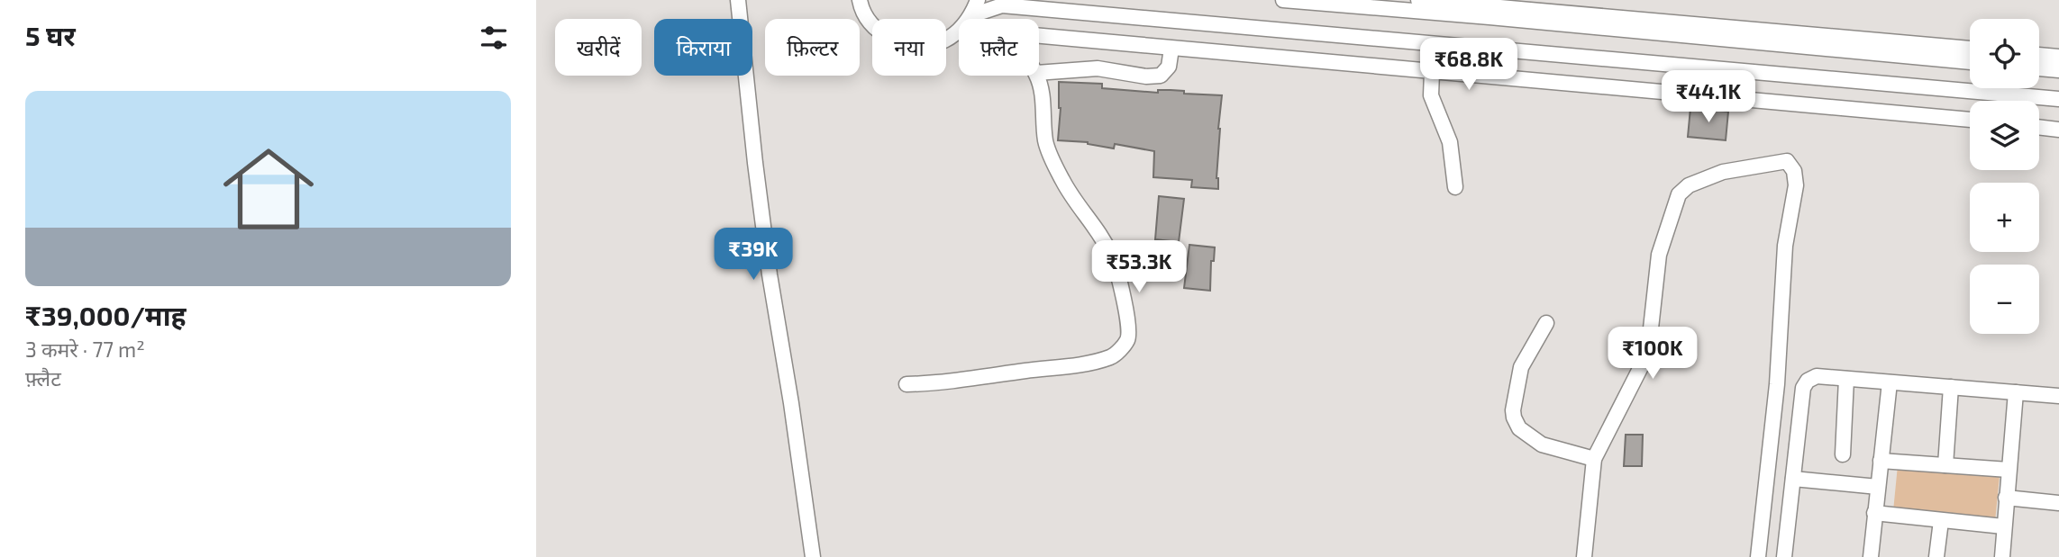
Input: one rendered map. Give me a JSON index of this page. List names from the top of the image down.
{
  "page": {
    "heading": "5 घर",
    "map_buttons": ["+", "−"],
    "chip": [
      "खरीदें",
      "किराया",
      "फ़िल्टर",
      "नया",
      "फ़्लैट"
    ],
    "price": [
      "₹68.8K",
      "₹44.1K",
      "₹39K",
      "₹53.3K",
      "₹100K"
    ],
    "list": [
      {
        "name": "₹39,000/माह",
        "note": "3 कमरे · 77 m² · फ़्लैट"
      }
    ]
  }
}
